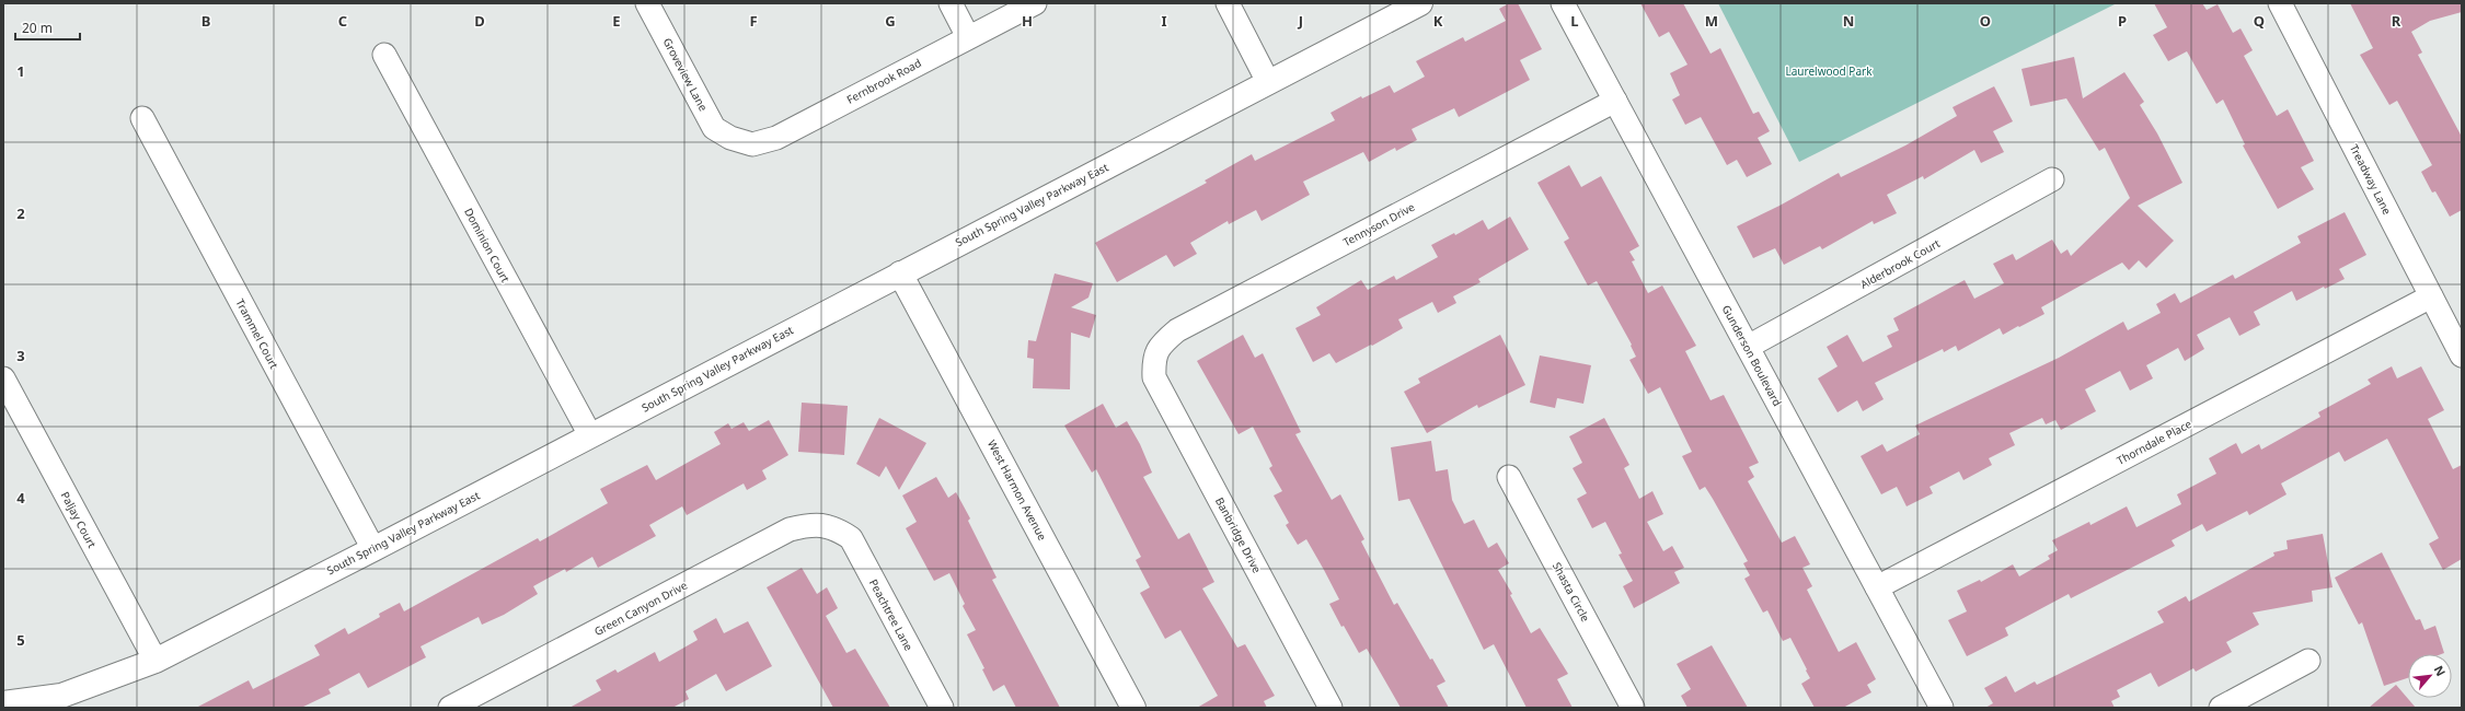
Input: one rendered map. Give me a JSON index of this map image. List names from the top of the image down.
{
  "streets": {
    "street": [
      "Groveview Lane",
      "Fernbrook Road",
      "Treadway Lane",
      "South Spring Valley Parkway East",
      "Tennyson Drive",
      "Dominion Court",
      "Alderbrook Court",
      "Trammel Court",
      "Gunderson Boulevard",
      "Thorndale Place",
      "West Harmon Avenue",
      "Paljay Court",
      "Banbridge Drive",
      "Shasta Circle",
      "Green Canyon Drive",
      "Peachtree Lane"
    ]
  },
  "crossings": [
    ["Groveview Lane", "Fernbrook Road"],
    ["Treadway Lane", "Thorndale Place"],
    ["South Spring Valley Parkway East", "Dominion Court"],
    ["South Spring Valley Parkway East", "Trammel Court"],
    ["South Spring Valley Parkway East", "West Harmon Avenue"],
    ["South Spring Valley Parkway East", "Paljay Court"],
    ["Tennyson Drive", "Gunderson Boulevard"],
    ["Tennyson Drive", "Banbridge Drive"],
    ["Alderbrook Court", "Gunderson Boulevard"],
    ["Gunderson Boulevard", "Thorndale Place"],
    ["Green Canyon Drive", "Peachtree Lane"]
  ],
  "parks": ["Laurelwood Park"],
  "scale_bar": "20 m",
  "north": "top right",
  "grid": {
    "columns": [
      "B",
      "C",
      "D",
      "E",
      "F",
      "G",
      "H",
      "I",
      "J",
      "K",
      "L",
      "M",
      "N",
      "O",
      "P",
      "Q",
      "R"
    ],
    "rows": [
      "1",
      "2",
      "3",
      "4",
      "5"
    ]
  }
}
